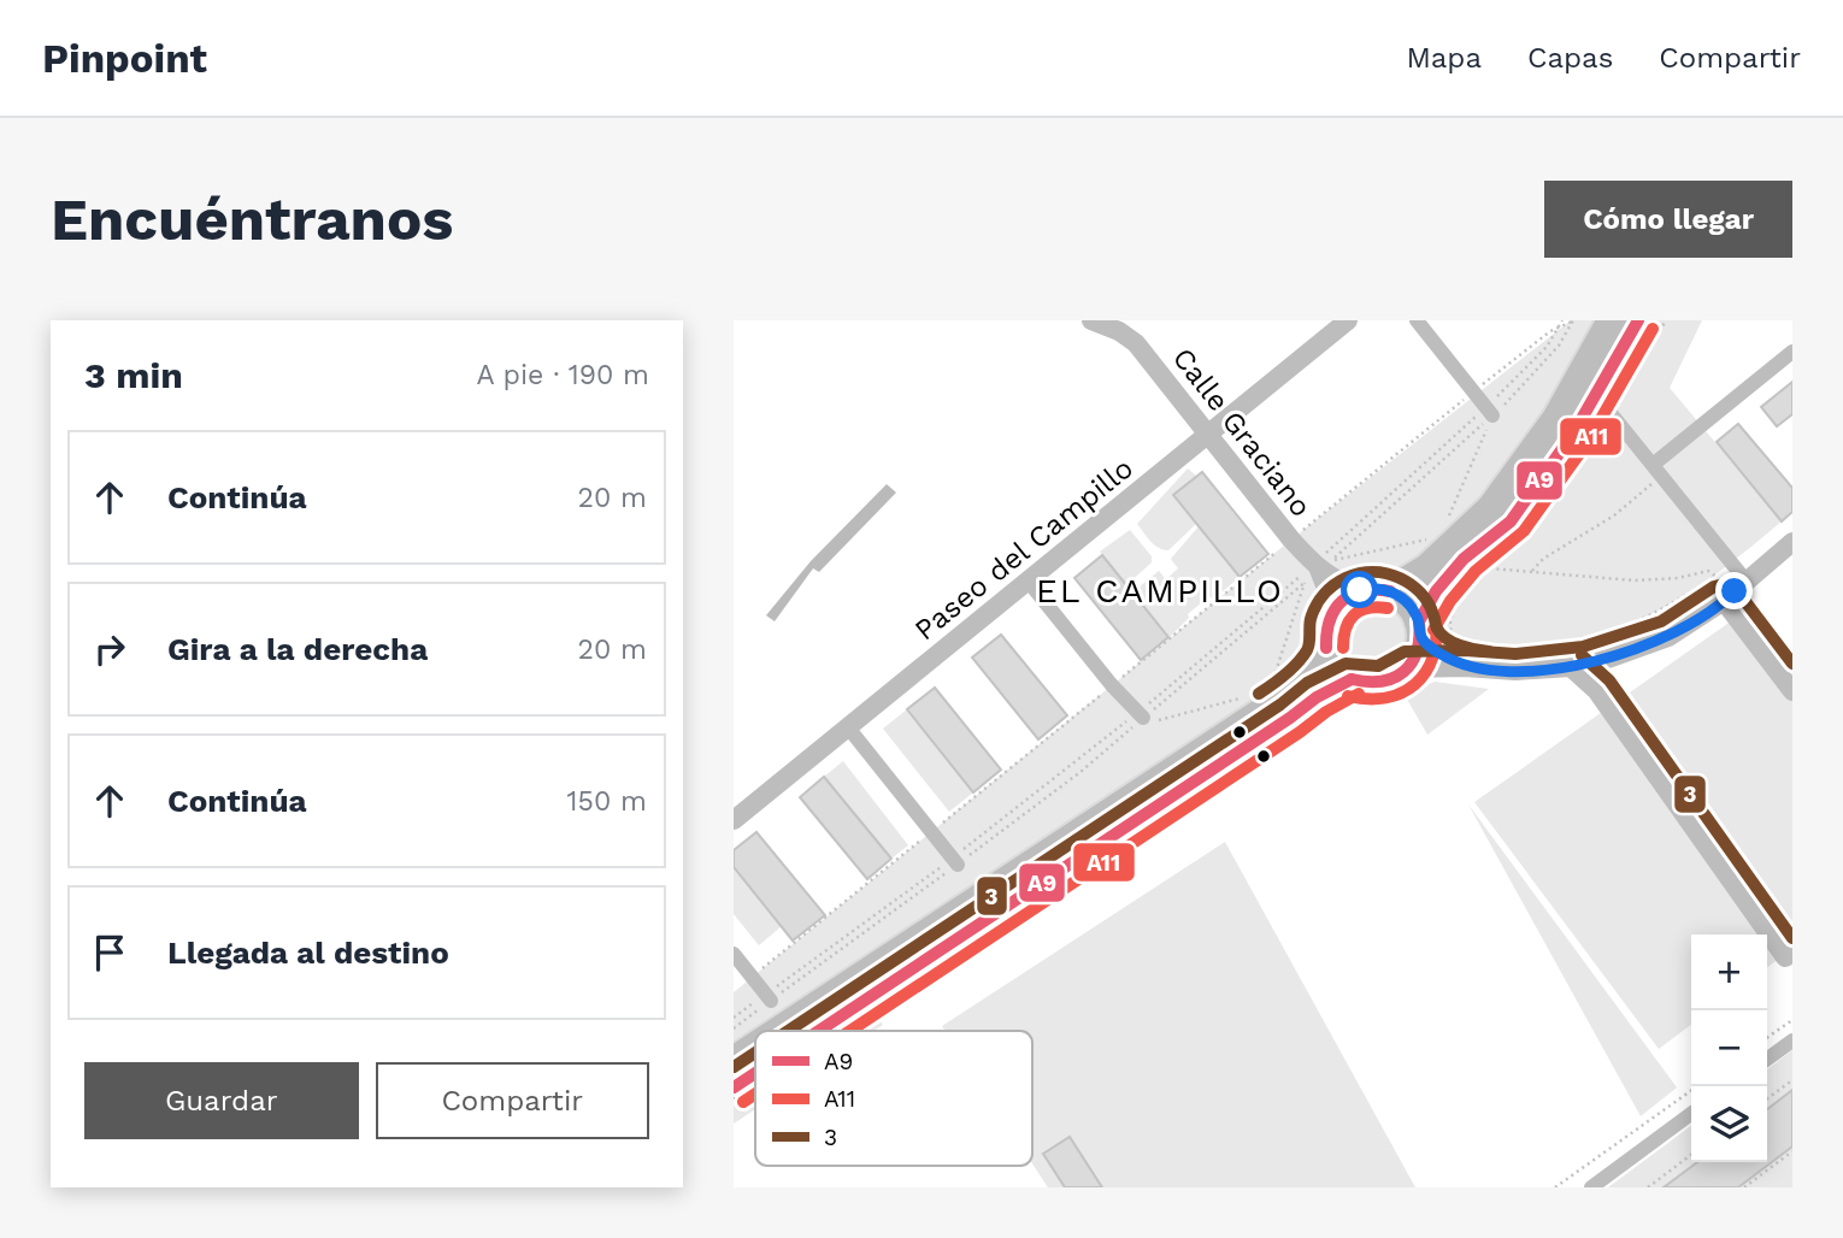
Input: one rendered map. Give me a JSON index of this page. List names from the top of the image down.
{
  "streets": {
    "street": ["Calle Graciano", "Paseo del Campillo"]
  },
  "crossings": [
    ["Calle Graciano", "Paseo del Campillo"]
  ],
  "districts": ["EL CAMPILLO"],
  "lines": ["transit line A9", "transit line A11", "transit line 3"],
  "legend": ["A9", "A11", "3"],
  "page": {
    "header": "Pinpoint",
    "nav": ["Mapa", "Capas", "Compartir"],
    "buttons": [
      "Cómo llegar",
      ["Guardar", "Compartir"]
    ],
    "title": "Encuéntranos",
    "heading": ["3 min", "A pie · 190 m"],
    "list": [
      ["Continúa", "20 m"],
      ["Gira a la derecha", "20 m"],
      ["Continúa", "150 m"],
      "Llegada al destino"
    ],
    "map_buttons": ["+", "−"]
  }
}
